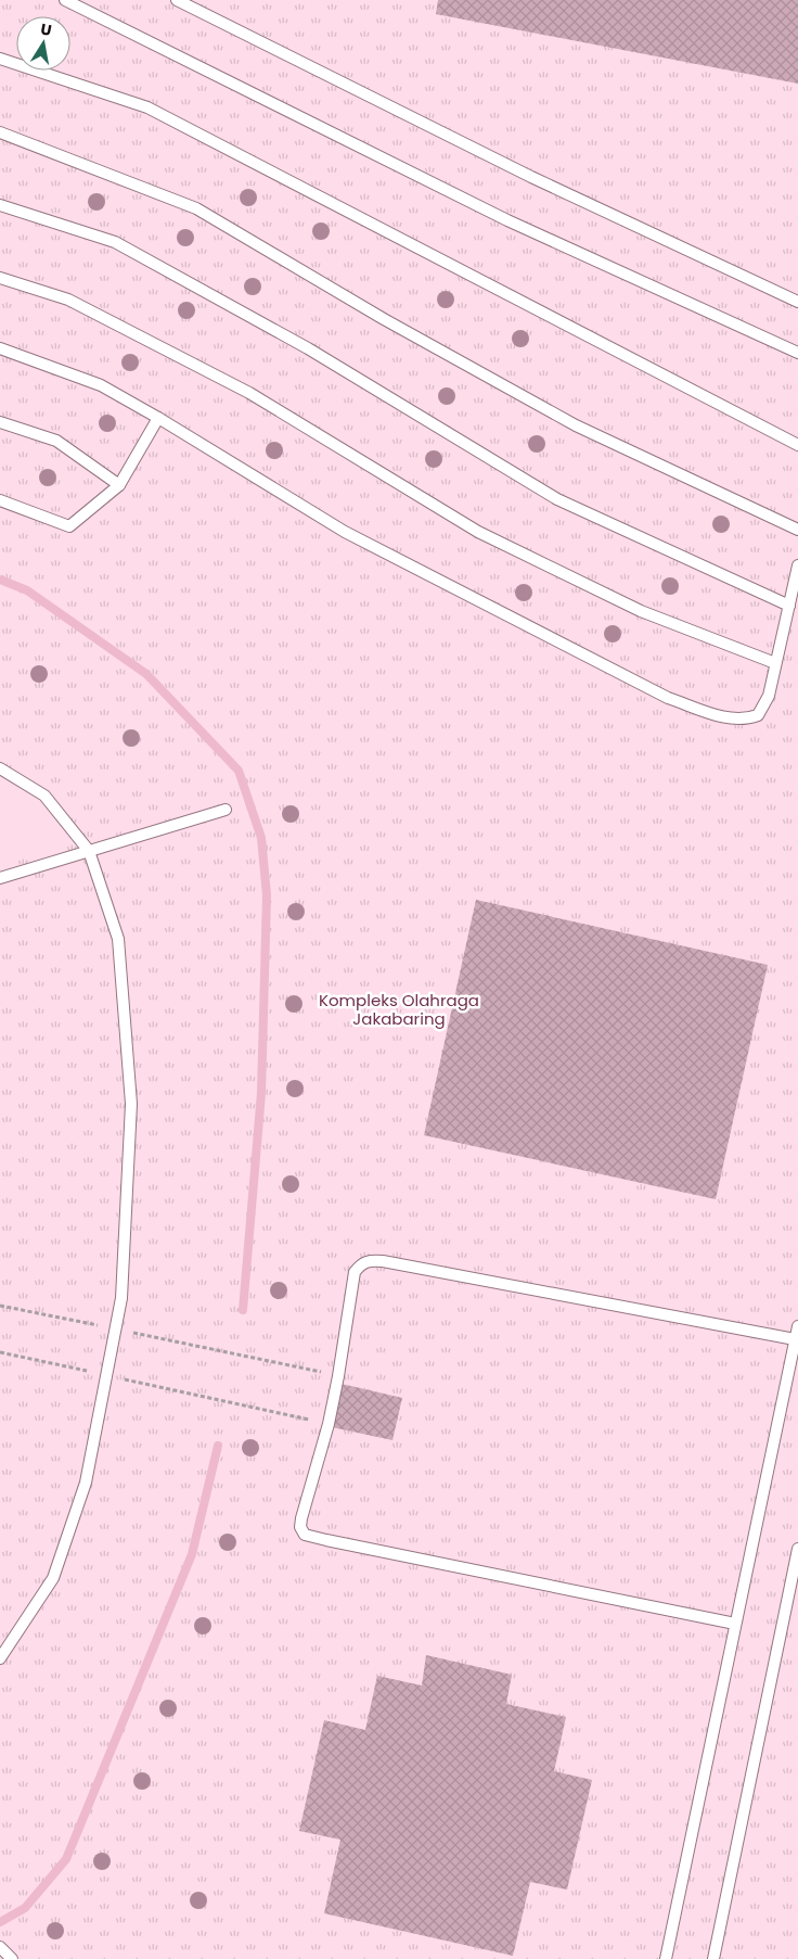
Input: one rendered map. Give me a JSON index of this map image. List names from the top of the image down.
{
  "parks": ["Kompleks Olahraga Jakabaring"],
  "north": "top"
}
